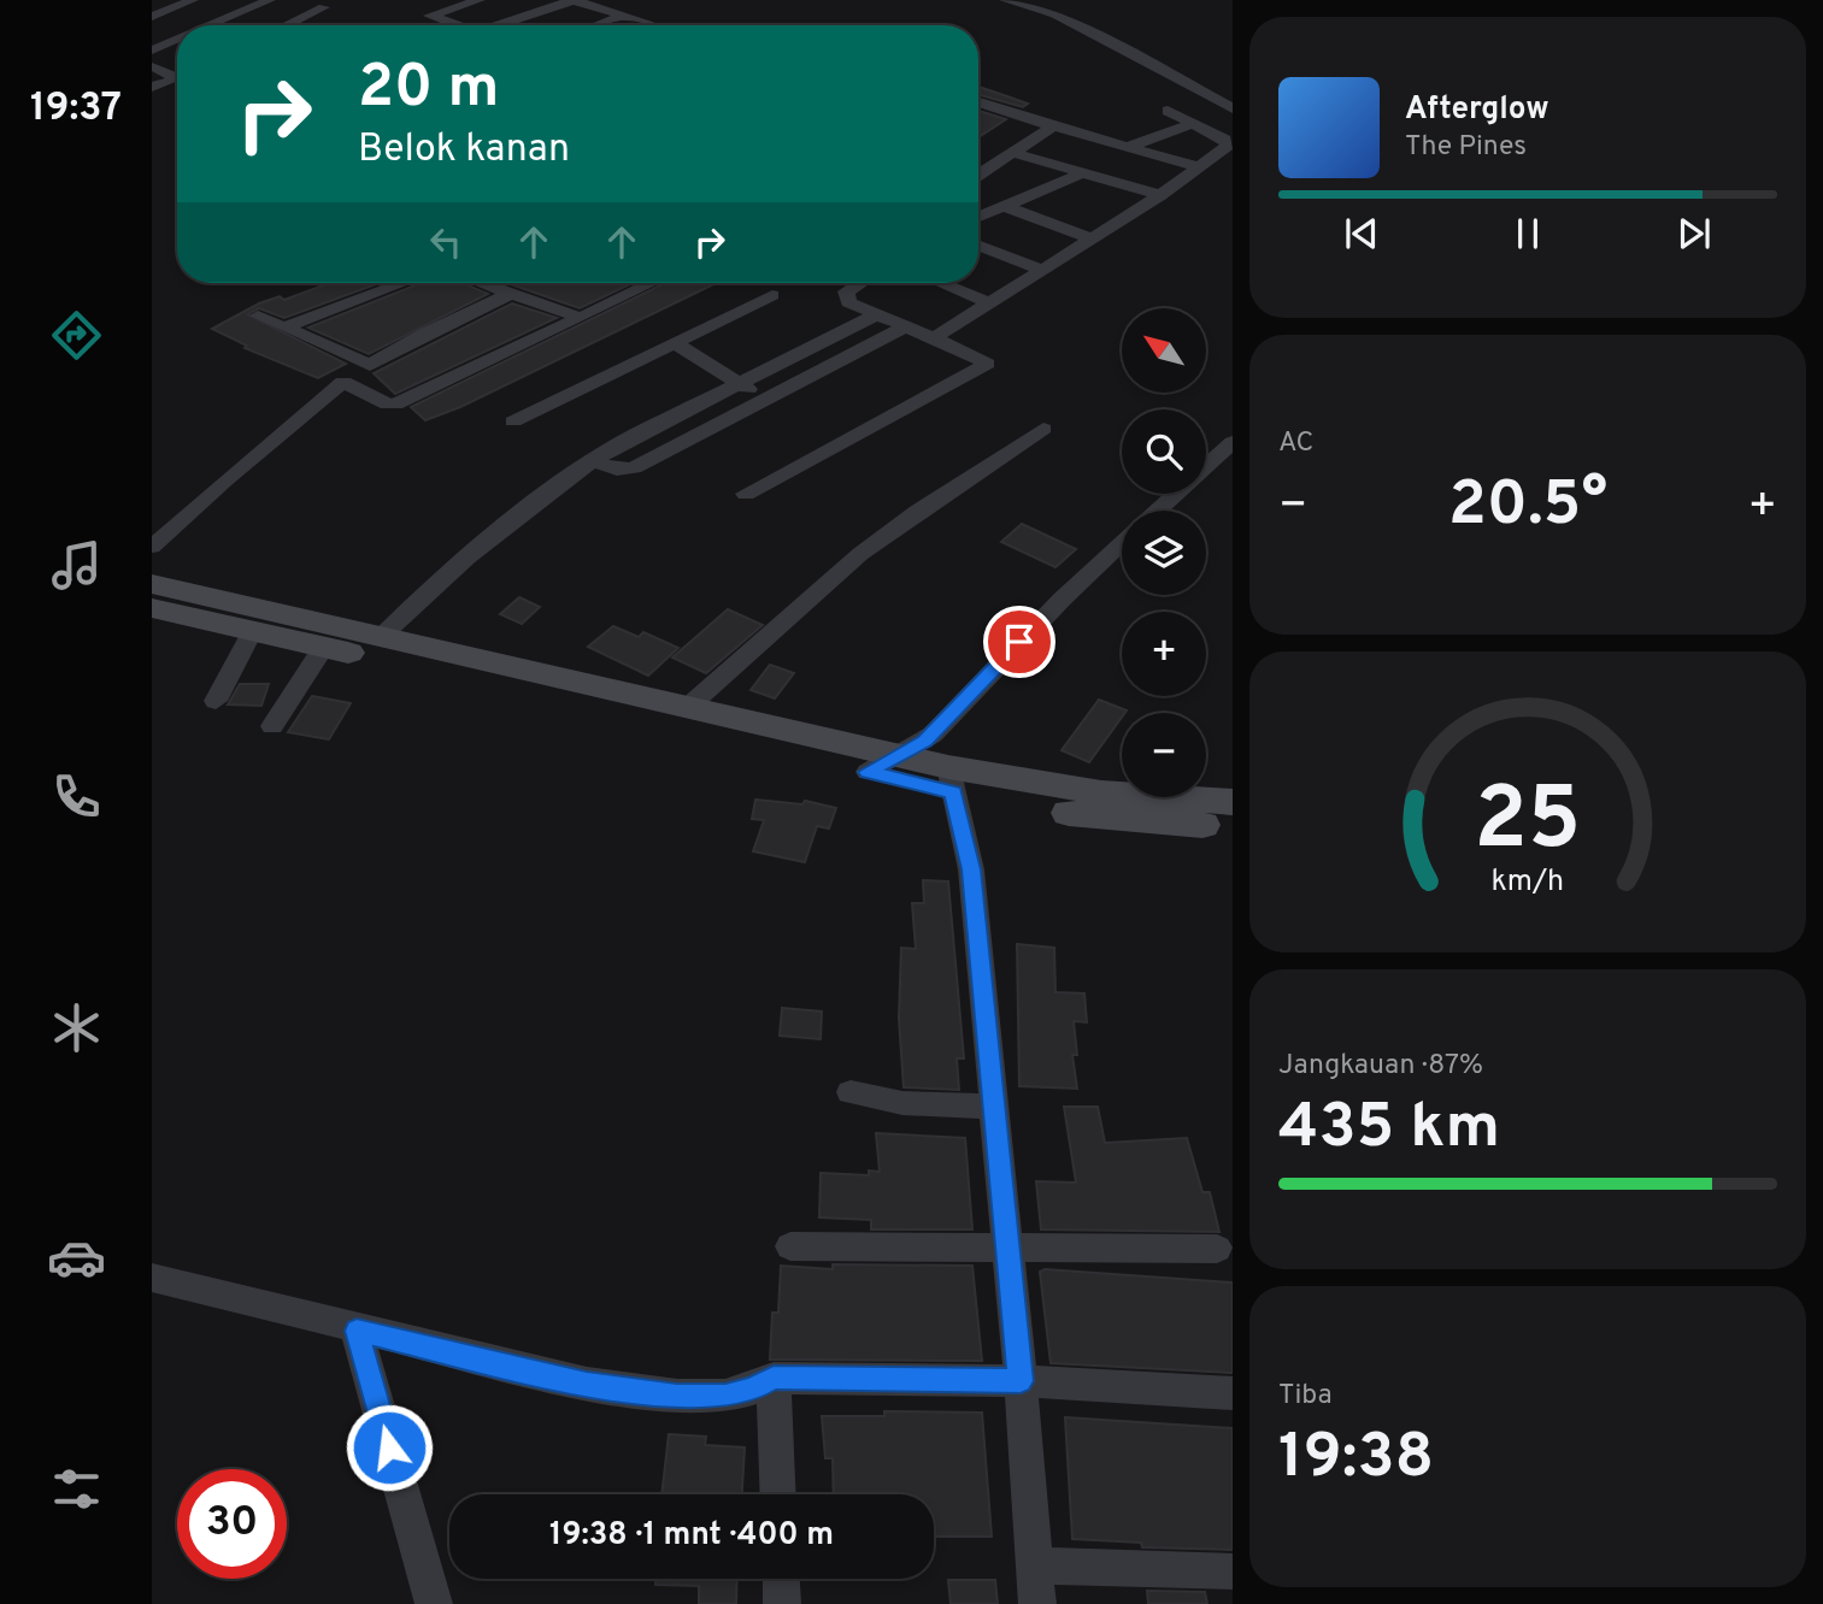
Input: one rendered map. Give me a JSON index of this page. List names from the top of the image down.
{
  "north": "top left",
  "page": {
    "tabs": "19:37",
    "turn": ["20 m", "Belok kanan"],
    "song": ["Afterglow", "The Pines"],
    "map_buttons": ["+", "−"],
    "tile": [
      "AC",
      ["Jangkauan · 87%", "435 km"],
      ["Tiba", "19:38"]
    ],
    "heat": ["−", "20.5°", "+"],
    "limit": "30",
    "trip": "19:38 · 1 mnt · 400 m",
    "gauge": ["25", "km/h"]
  }
}
